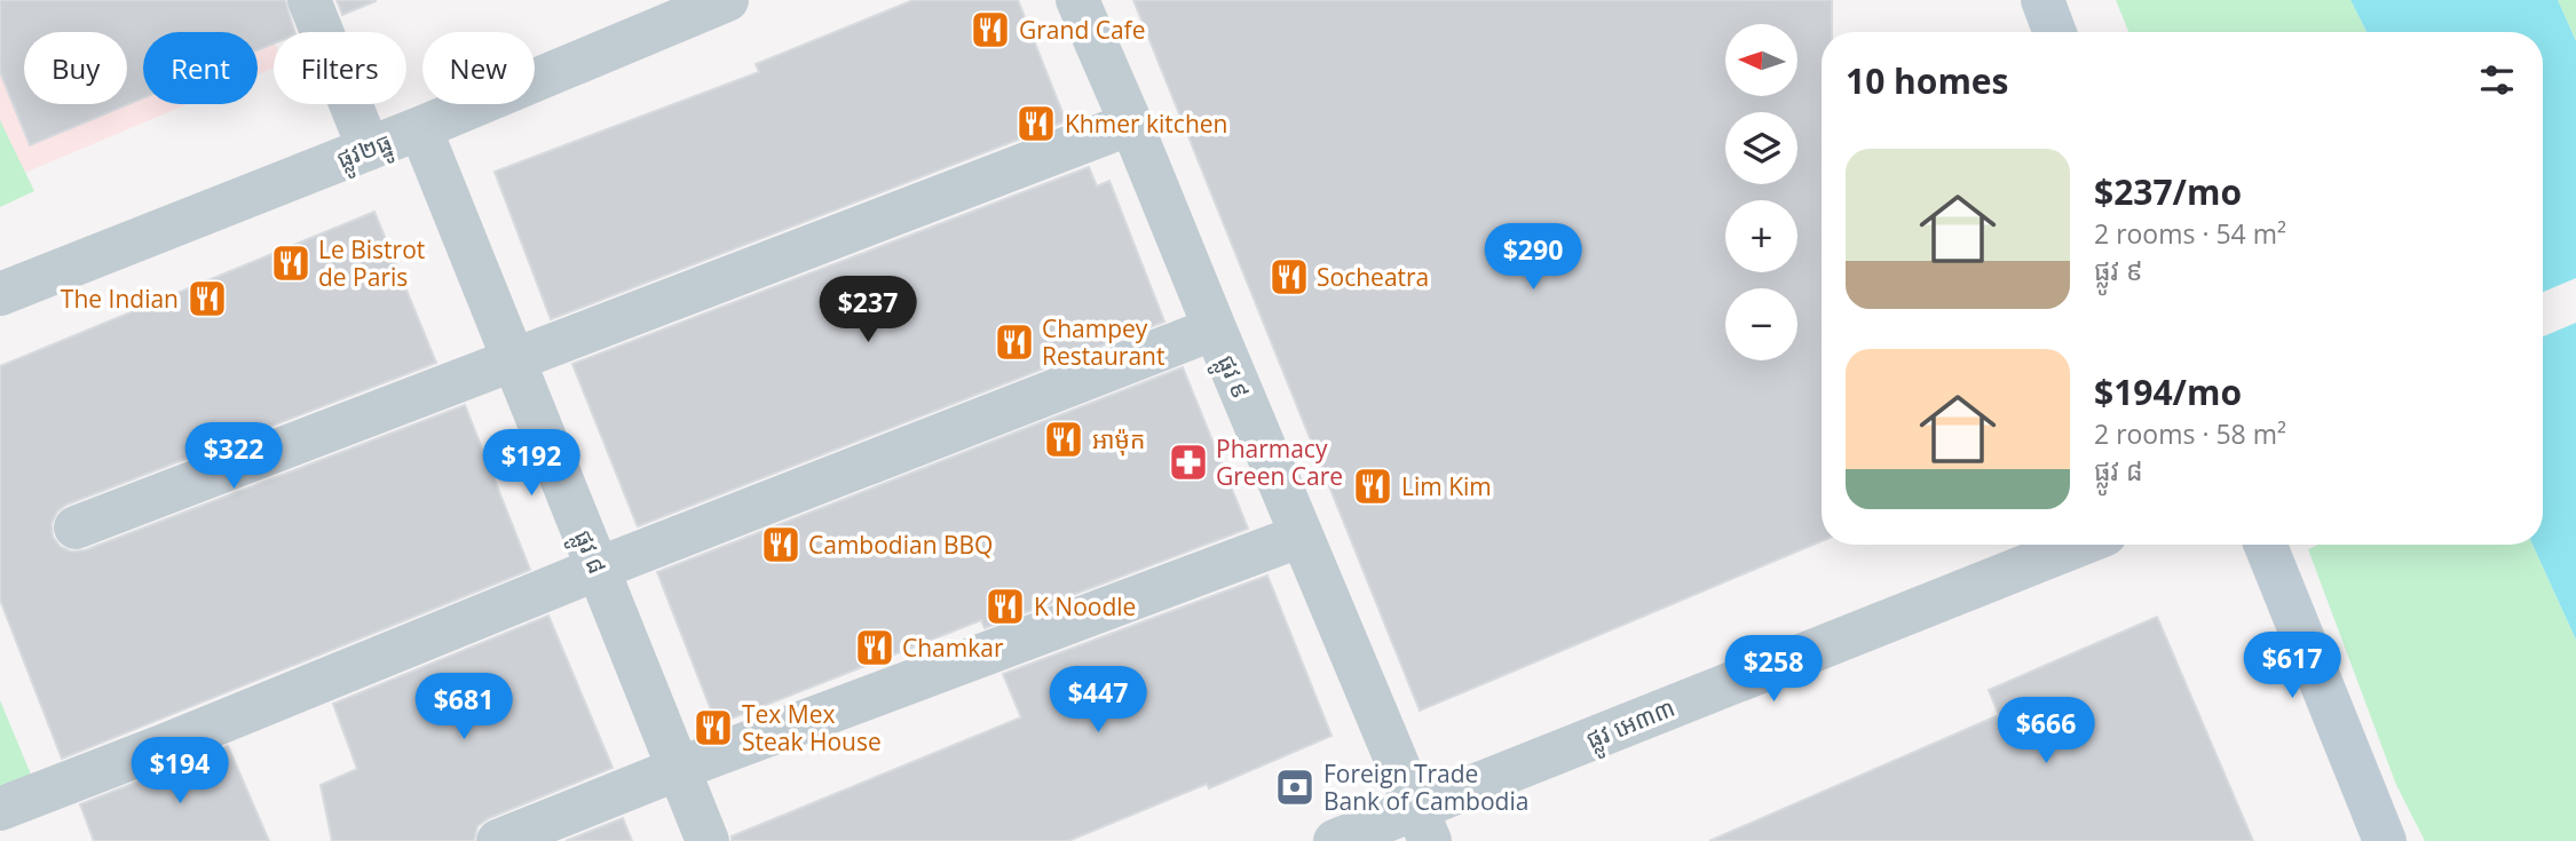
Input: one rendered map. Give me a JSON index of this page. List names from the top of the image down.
{
  "streets": {
    "street": [
      "ផ្លូវ២ធ្នូ",
      "ផ្លូវ ៩",
      "ផ្លូវ ៨",
      "ផ្លូវ អេ៣៣"
    ]
  },
  "crossings": [
    ["ផ្លូវ២ធ្នូ", "ផ្លូវ ៨"],
    ["ផ្លូវ ៩", "ផ្លូវ អេ៣៣"]
  ],
  "places": {
    "restaurant": [
      "Grand Cafe",
      "Khmer kitchen",
      "Le Bistrot de Paris",
      "Socheatra",
      "The Indian",
      "Champey Restaurant",
      "អាម៉ុក",
      "Lim Kim",
      "Cambodian BBQ",
      "K Noodle",
      "Chamkar",
      "Tex Mex Steak House"
    ],
    "pharmacy": ["Pharmacy Green Care"],
    "bank": ["Foreign Trade Bank of Cambodia"]
  },
  "north": "left",
  "page": {
    "map_buttons": ["+", "−"],
    "chip": [
      "Buy",
      "Rent",
      "Filters",
      "New"
    ],
    "heading": "10 homes",
    "list": [
      {
        "name": "$237/mo",
        "note": "2 rooms · 54 m² · ផ្លូវ ៩"
      },
      {
        "name": "$194/mo",
        "note": "2 rooms · 58 m² · ផ្លូវ ៨"
      }
    ],
    "price": [
      "$290",
      "$237",
      "$322",
      "$192",
      "$617",
      "$258",
      "$447",
      "$681",
      "$666",
      "$194"
    ]
  }
}
